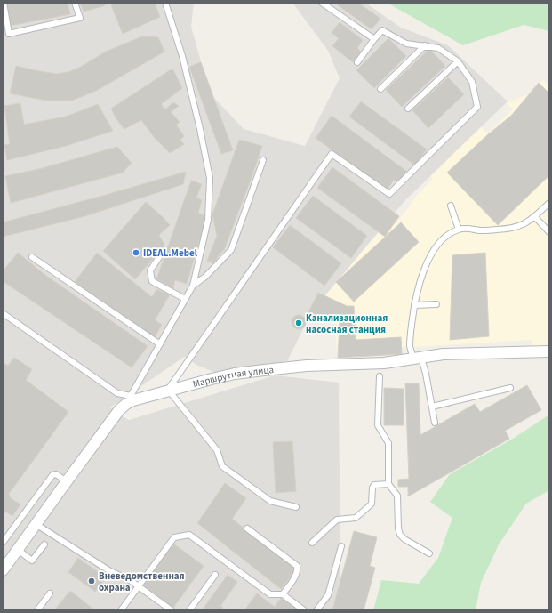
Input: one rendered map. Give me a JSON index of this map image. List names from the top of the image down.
{
  "streets": {
    "street": ["Маршрутная улица"]
  },
  "places": ["IDEAL.Mebel", "Канализационная насосная станция", "Вневедомственная охрана"]
}
